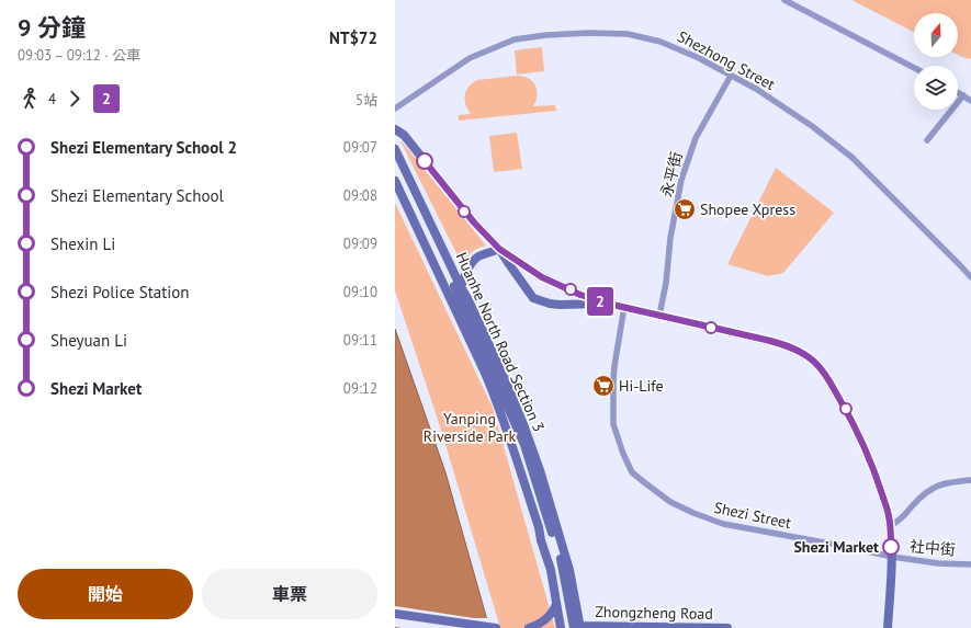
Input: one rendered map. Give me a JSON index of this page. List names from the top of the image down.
{
  "streets": {
    "main road": ["Huanhe North Road Section 3", "Zhongzheng Road"],
    "street": [
      "Shezhong Street",
      "永平街",
      "Shezi Street",
      "社中街"
    ]
  },
  "crossings": [
    ["Shezhong Street", "永平街"],
    ["Huanhe North Road Section 3", "Zhongzheng Road"],
    ["Shezi Street", "社中街"]
  ],
  "parks": ["Yanping Riverside Park"],
  "places": {
    "supermarket": ["Shopee Xpress", "Hi-Life"],
    "other": ["Shezi Market"]
  },
  "lines": ["bus line 2"],
  "north": "top",
  "page": {
    "heading": ["9 分鐘", "09:03 – 09:12 · 公車", "NT$72"],
    "on_map": "2",
    "legs": ["4", "2", "5站"],
    "list": [
      {
        "name": "Shezi Elementary School 2",
        "value": "09:07"
      },
      {
        "name": "Shezi Elementary School",
        "value": "09:08"
      },
      {
        "name": "Shexin Li",
        "value": "09:09"
      },
      {
        "name": "Shezi Police Station",
        "value": "09:10"
      },
      {
        "name": "Sheyuan Li",
        "value": "09:11"
      },
      {
        "name": "Shezi Market",
        "value": "09:12"
      }
    ],
    "buttons": ["開始", "車票"]
  }
}
